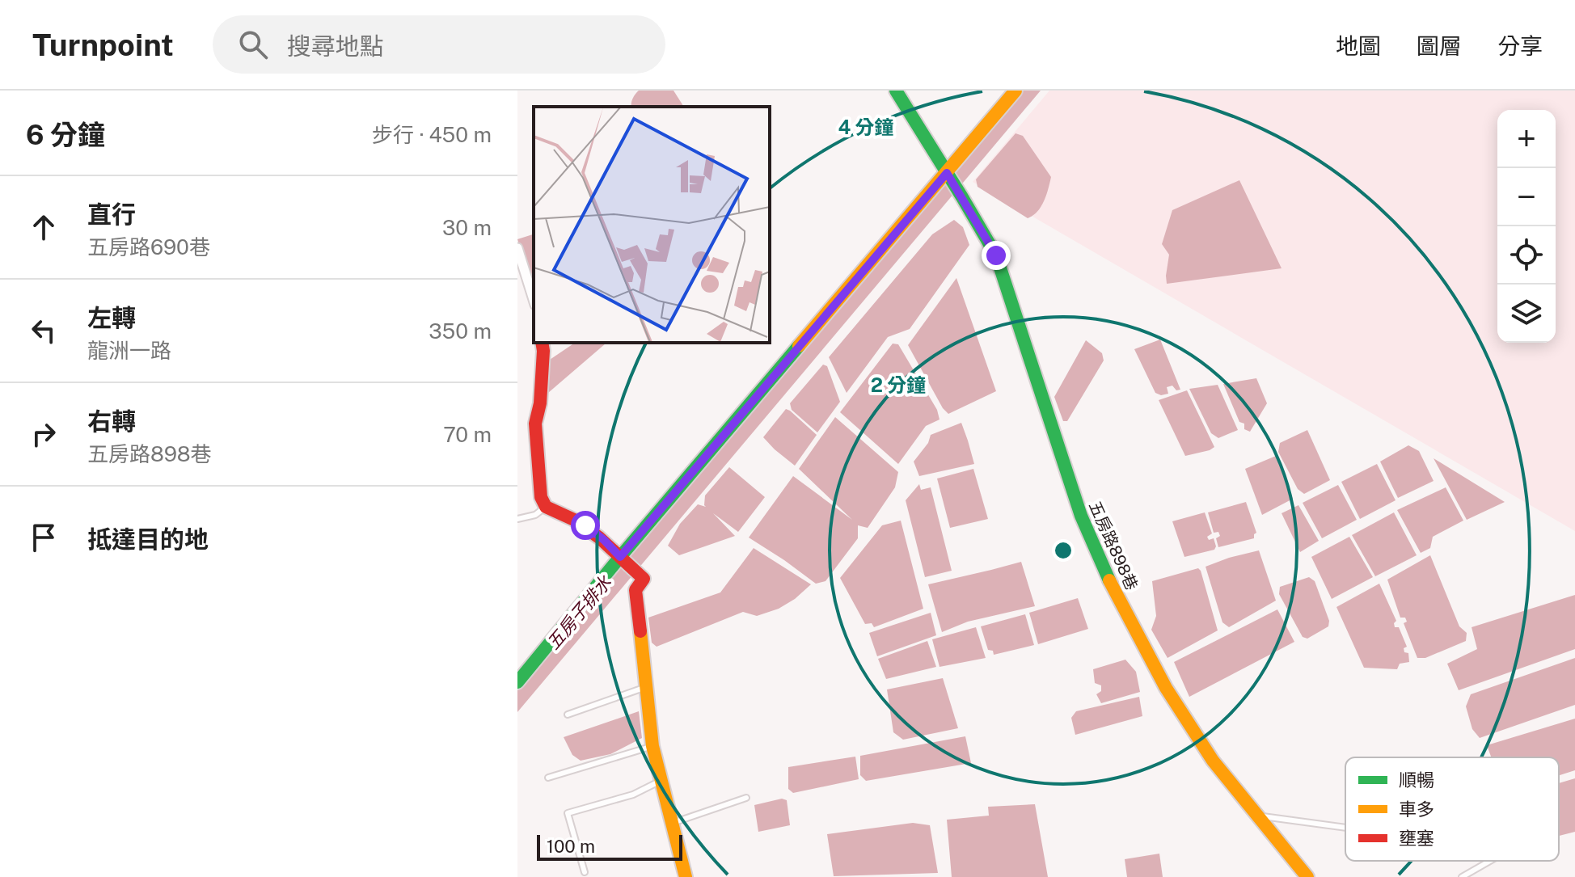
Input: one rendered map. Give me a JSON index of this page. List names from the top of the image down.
{
  "streets": {
    "street": ["五房路898巷"]
  },
  "water": ["五房子排水"],
  "legend": ["順暢", "車多", "壅塞"],
  "scale_bar": "100 m",
  "page": {
    "header": "Turnpoint",
    "search": "搜尋地點",
    "nav": ["地圖", "圖層", "分享"],
    "heading": ["6 分鐘", "步行 · 450 m"],
    "map_buttons": ["+", "−"],
    "list": [
      ["直行", "五房路690巷", "30 m"],
      ["左轉", "龍洲一路", "350 m"],
      ["右轉", "五房路898巷", "70 m"],
      "抵達目的地"
    ],
    "scale": "100 m"
  },
  "rings": ["4 分鐘", "2 分鐘"]
}
